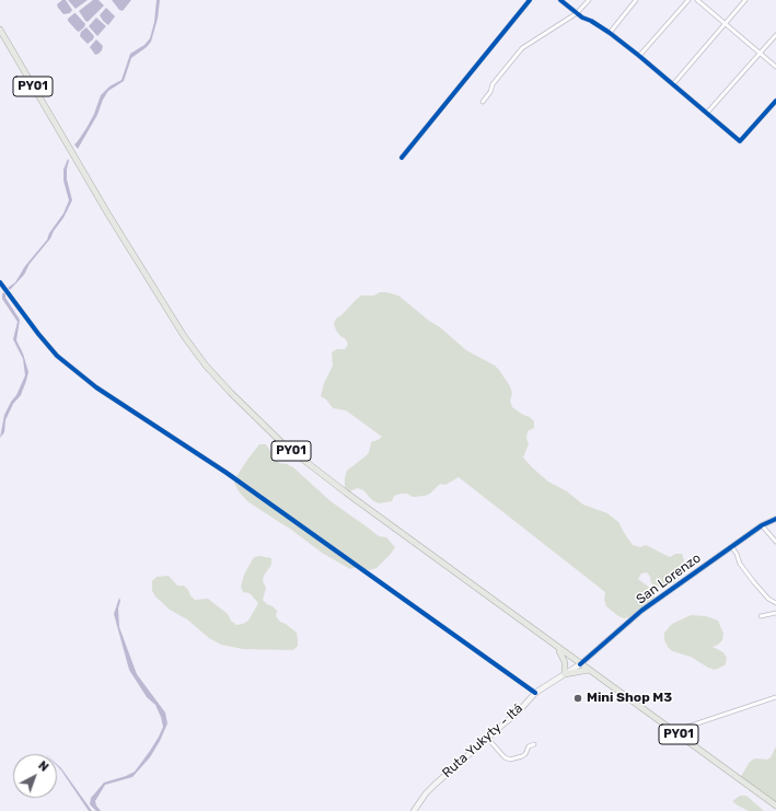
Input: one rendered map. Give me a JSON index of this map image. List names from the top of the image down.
{
  "streets": {
    "highway": ["PY01"],
    "main road": ["Ruta Yukyty - Itá"],
    "street": ["San Lorenzo"]
  },
  "crossings": [
    ["PY01", "San Lorenzo"],
    ["PY01", "Ruta Yukyty - Itá"],
    ["San Lorenzo", "Ruta Yukyty - Itá"]
  ],
  "places": ["Mini Shop M3"],
  "north": "top right"
}
